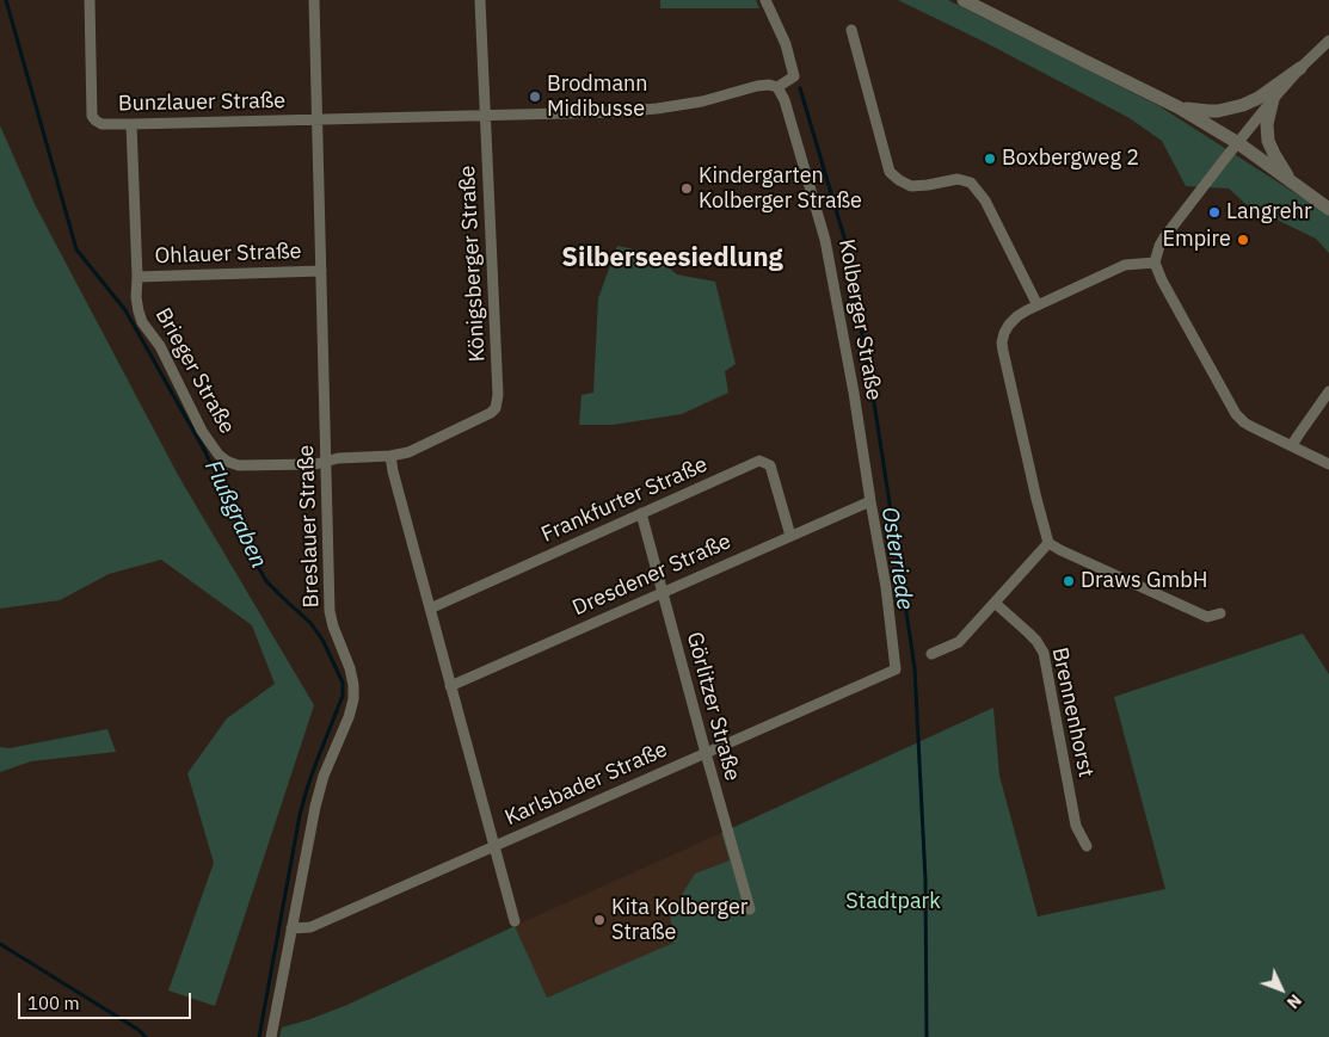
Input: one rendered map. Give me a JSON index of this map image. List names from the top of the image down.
{
  "streets": {
    "street": [
      "Bunzlauer Straße",
      "Ohlauer Straße",
      "Königsberger Straße",
      "Kolberger Straße",
      "Brieger Straße",
      "Frankfurter Straße",
      "Breslauer Straße",
      "Dresdener Straße",
      "Görlitzer Straße",
      "Brennenhorst",
      "Karlsbader Straße"
    ]
  },
  "crossings": [
    ["Bunzlauer Straße", "Brieger Straße"],
    ["Bunzlauer Straße", "Breslauer Straße"],
    ["Ohlauer Straße", "Brieger Straße"],
    ["Ohlauer Straße", "Breslauer Straße"],
    ["Königsberger Straße", "Brieger Straße"],
    ["Königsberger Straße", "Breslauer Straße"],
    ["Kolberger Straße", "Dresdener Straße"],
    ["Kolberger Straße", "Karlsbader Straße"],
    ["Brieger Straße", "Breslauer Straße"],
    ["Frankfurter Straße", "Dresdener Straße"],
    ["Frankfurter Straße", "Görlitzer Straße"],
    ["Breslauer Straße", "Karlsbader Straße"],
    ["Dresdener Straße", "Görlitzer Straße"],
    ["Görlitzer Straße", "Karlsbader Straße"]
  ],
  "districts": ["Silberseesiedlung"],
  "water": ["Flußgraben", "Osterriede"],
  "parks": ["Stadtpark"],
  "places": [
    "Brodmann Midibusse",
    "Boxbergweg 2",
    "Kindergarten Kolberger Straße",
    "Langrehr",
    "Empire",
    "Draws GmbH",
    "Kita Kolberger Straße"
  ],
  "scale_bar": "100 m",
  "north": "bottom right"
}
